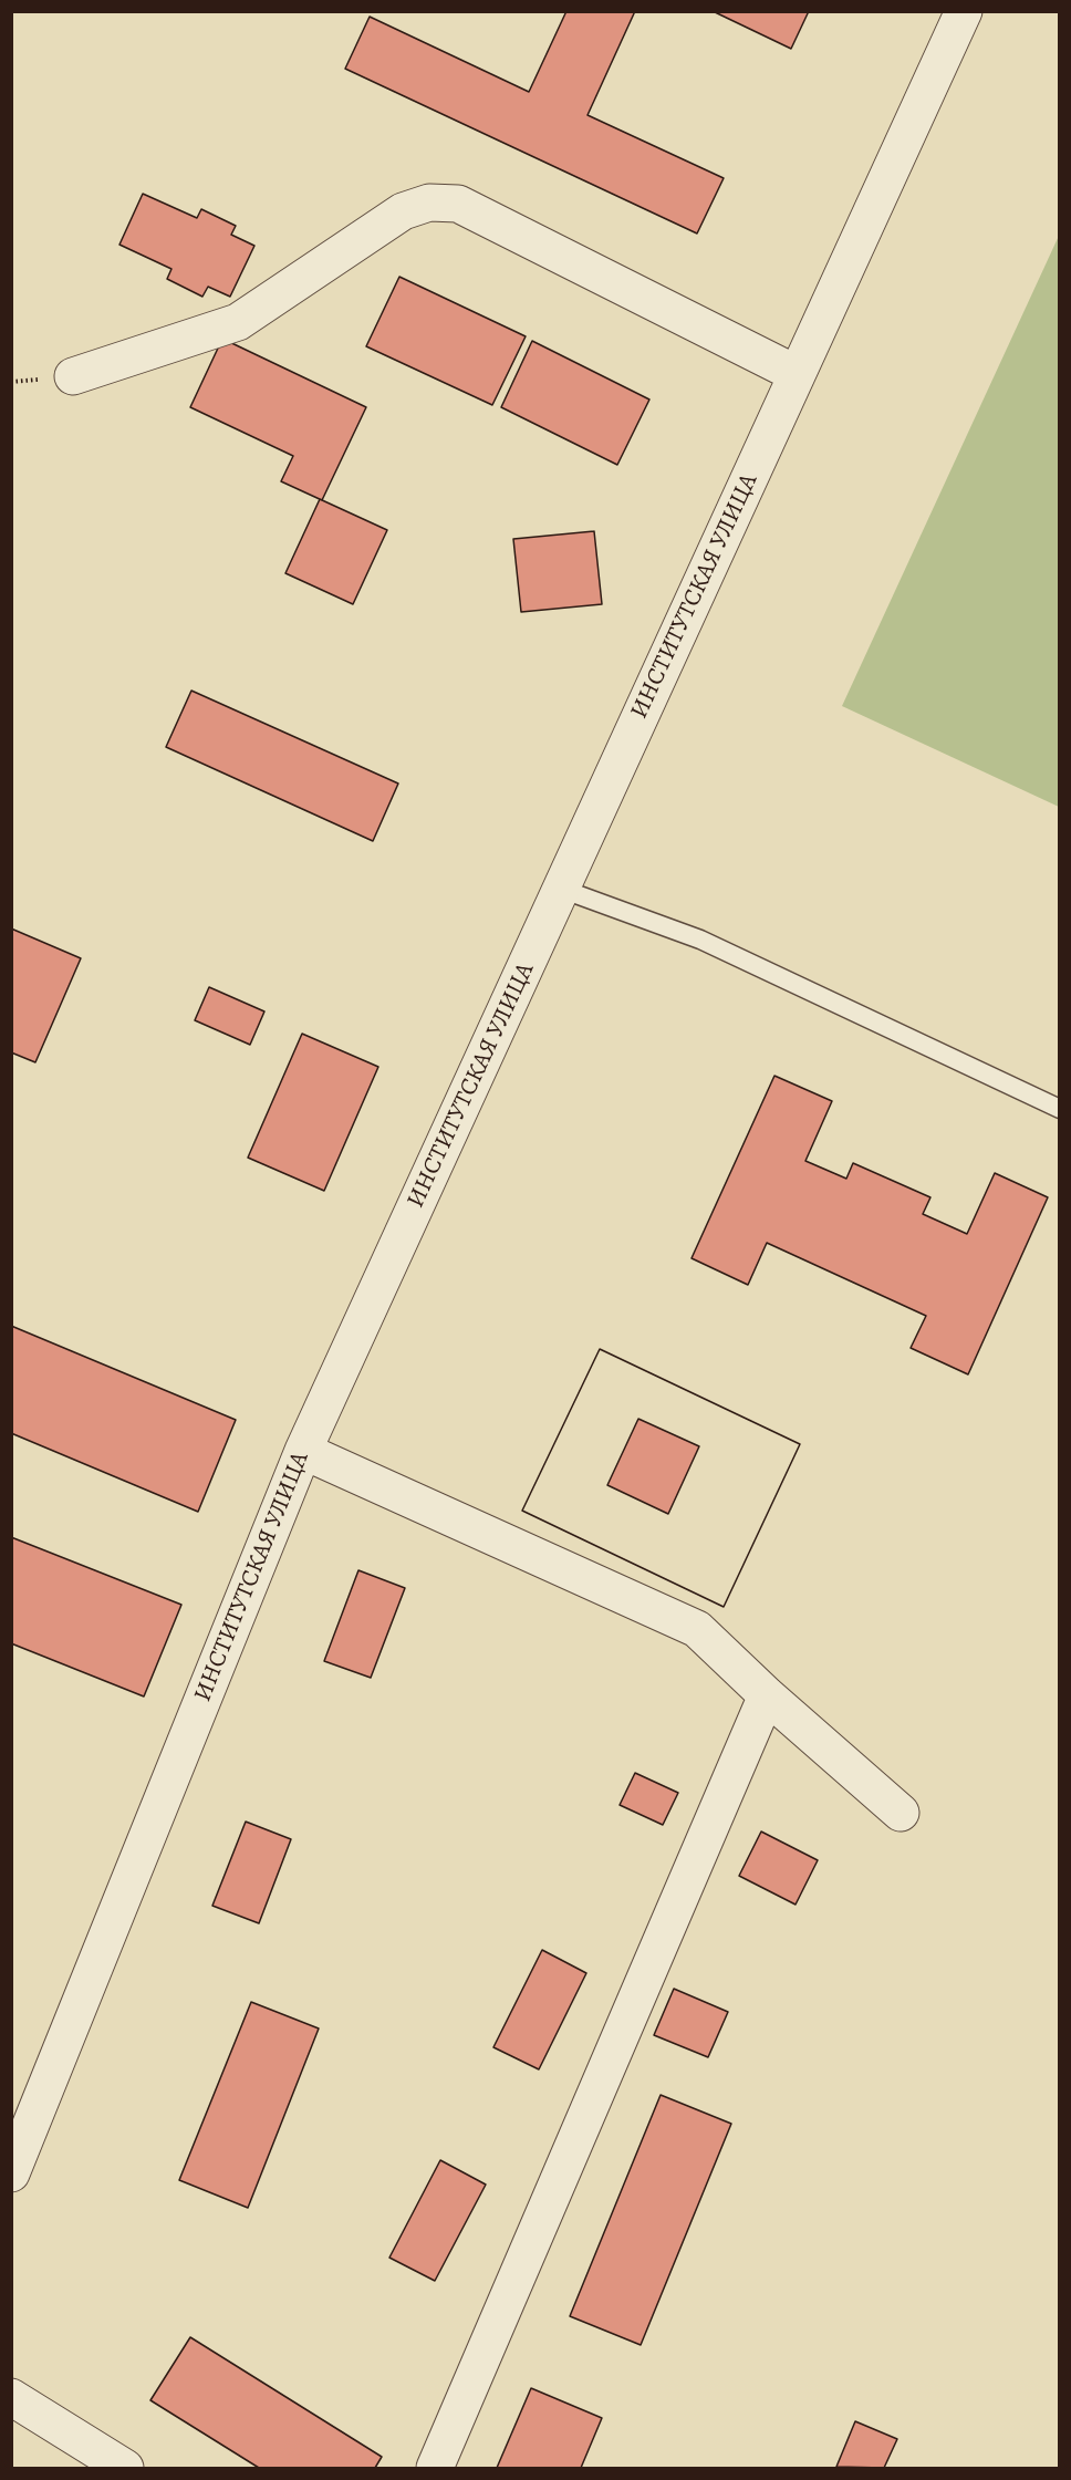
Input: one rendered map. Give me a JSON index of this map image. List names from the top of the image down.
{
  "streets": {
    "street": ["ИНСТИТУТСКАЯ УЛИЦА"]
  }
}
